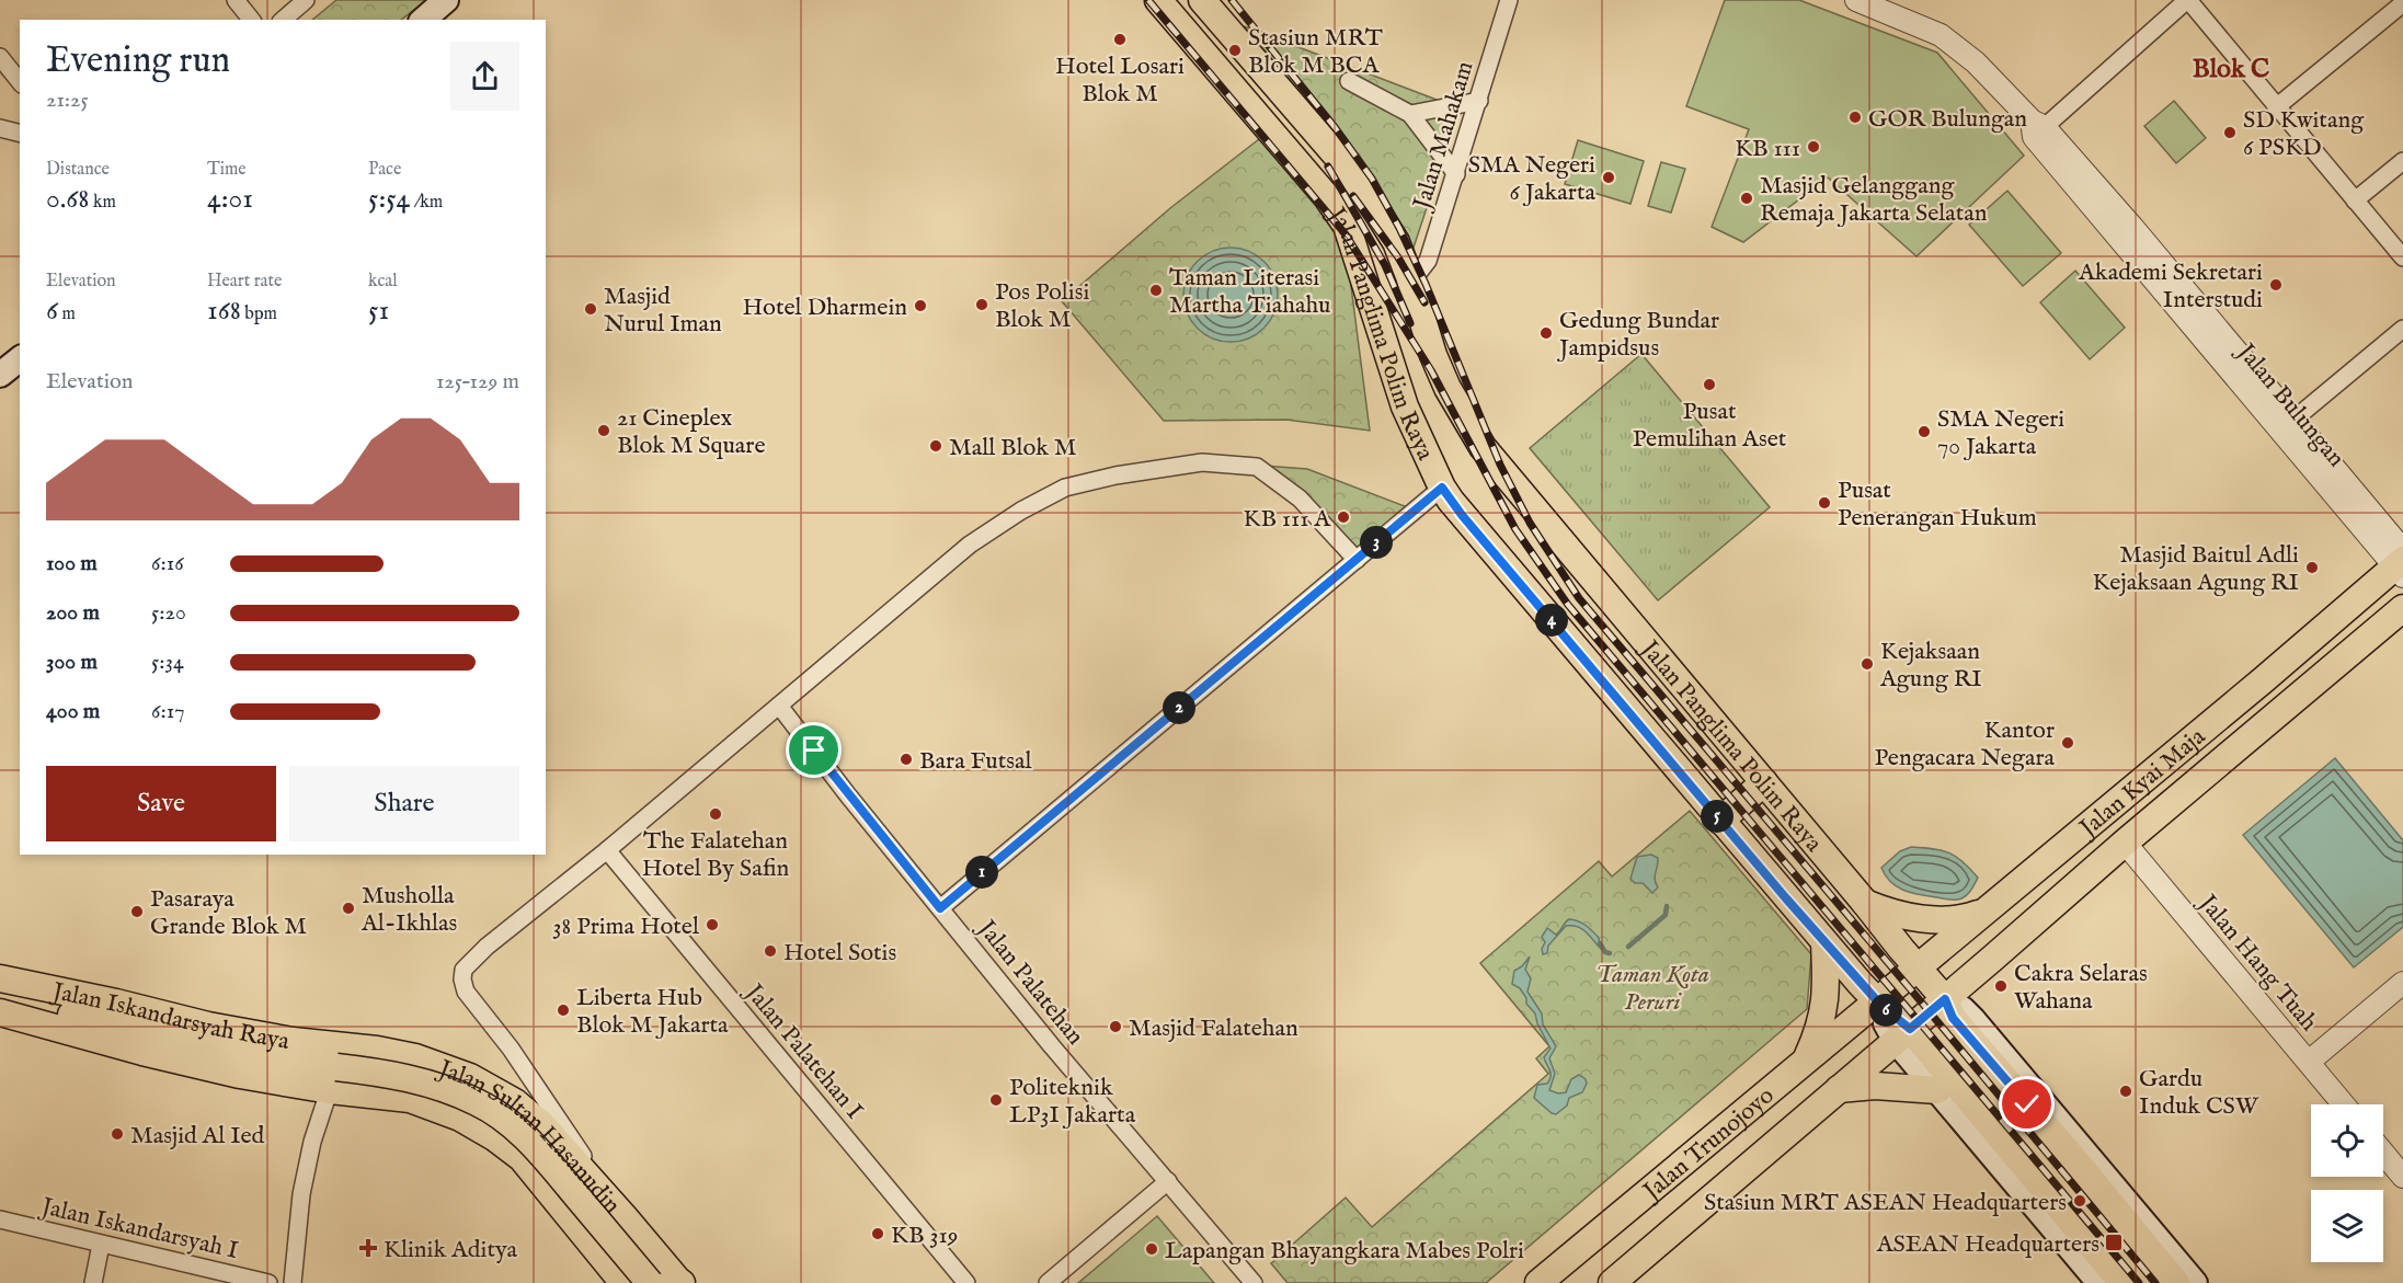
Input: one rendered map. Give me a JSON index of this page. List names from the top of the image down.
{
  "streets": {
    "main road": [
      "Jalan Panglima Polim Raya",
      "Jalan Kyai Maja",
      "Jalan Iskandarsyah Raya",
      "Jalan Sultan Hasanudin",
      "Jalan Trunojoyo"
    ],
    "street": [
      "Jalan Mahakam",
      "Jalan Bulungan",
      "Jalan Hang Tuah",
      "Jalan Palatehan",
      "Jalan Palatehan I",
      "Jalan Iskandarsyah I"
    ]
  },
  "crossings": [
    ["Jalan Mahakam", "Jalan Panglima Polim Raya"],
    ["Jalan Panglima Polim Raya", "Jalan Kyai Maja"],
    ["Jalan Panglima Polim Raya", "Jalan Trunojoyo"],
    ["Jalan Bulungan", "Jalan Kyai Maja"],
    ["Jalan Kyai Maja", "Jalan Hang Tuah"],
    ["Jalan Kyai Maja", "Jalan Trunojoyo"],
    ["Jalan Iskandarsyah Raya", "Jalan Sultan Hasanudin"]
  ],
  "districts": ["Blok C"],
  "parks": ["Taman Kota Peruri"],
  "places": {
    "other": [
      "Hotel Losari Blok M",
      "Stasiun MRT Blok M BCA",
      "GOR Bulungan",
      "SD Kwitang 6 PSKD",
      "KB 111",
      "SMA Negeri 6 Jakarta",
      "Masjid Gelanggang Remaja Jakarta Selatan",
      "Akademi Sekretari Interstudi",
      "Taman Literasi Martha Tiahahu",
      "Pos Polisi Blok M",
      "Hotel Dharmein",
      "Masjid Nurul Iman",
      "Gedung Bundar Jampidsus",
      "Pusat Pemulihan Aset",
      "21 Cineplex Blok M Square",
      "SMA Negeri 70 Jakarta",
      "Mall Blok M",
      "Pusat Penerangan Hukum",
      "KB 111 A",
      "Masjid Baitul Adli Kejaksaan Agung RI",
      "Kejaksaan Agung RI",
      "Kantor Pengacara Negara",
      "Bara Futsal",
      "The Falatehan Hotel By Safin",
      "Musholla Al-Ikhlas",
      "Pasaraya Grande Blok M",
      "38 Prima Hotel",
      "Hotel Sotis",
      "Cakra Selaras Wahana",
      "Liberta Hub Blok M Jakarta",
      "Masjid Falatehan",
      "Gardu Induk CSW",
      "Politeknik LP3I Jakarta",
      "Masjid Al Ied",
      "Stasiun MRT ASEAN Headquarters",
      "KB 319",
      "Lapangan Bhayangkara Mabes Polri"
    ],
    "transit": ["ASEAN Headquarters"],
    "health": ["Klinik Aditya"]
  },
  "page": {
    "heading": ["Evening run", "21:25"],
    "stats": [
      ["Distance", "0.68 km"],
      ["Time", "4:01"],
      ["Pace", "5:54 /km"],
      ["Elevation", "6 m"],
      ["Heart rate", "168 bpm"],
      ["kcal", "51"]
    ],
    "chart": ["Elevation", "125–129 m"],
    "pins": [
      "3",
      "4",
      "2",
      "5",
      "1",
      "6"
    ],
    "list": [
      {
        "name": "100 m",
        "note": "6:16"
      },
      {
        "name": "200 m",
        "note": "5:20"
      },
      {
        "name": "300 m",
        "note": "5:34"
      },
      {
        "name": "400 m",
        "note": "6:17"
      }
    ],
    "buttons": ["Save", "Share"]
  }
}
